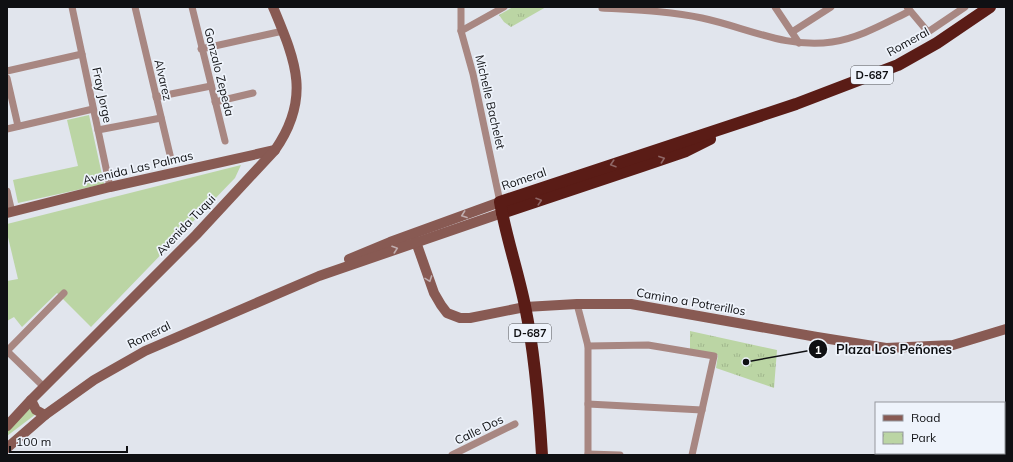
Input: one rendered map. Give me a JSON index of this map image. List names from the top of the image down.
{
  "streets": {
    "highway": ["Romeral", "D-687"],
    "street": [
      "Gonzalo Zepeda",
      "Alvarez",
      "Fray Jorge",
      "Michelle Bachelet",
      "Avenida Las Palmas",
      "Avenida Tuqui",
      "Camino a Potrerillos",
      "Calle Dos"
    ]
  },
  "crossings": [
    ["Romeral", "D-687"],
    ["Romeral", "Michelle Bachelet"],
    ["Romeral", "Camino a Potrerillos"],
    ["D-687", "Michelle Bachelet"],
    ["D-687", "Camino a Potrerillos"],
    ["Fray Jorge", "Avenida Las Palmas"],
    ["Avenida Las Palmas", "Avenida Tuqui"]
  ],
  "places": ["Plaza Los Peñones"],
  "legend": ["Road", "Park"],
  "scale_bar": "100 m"
}
